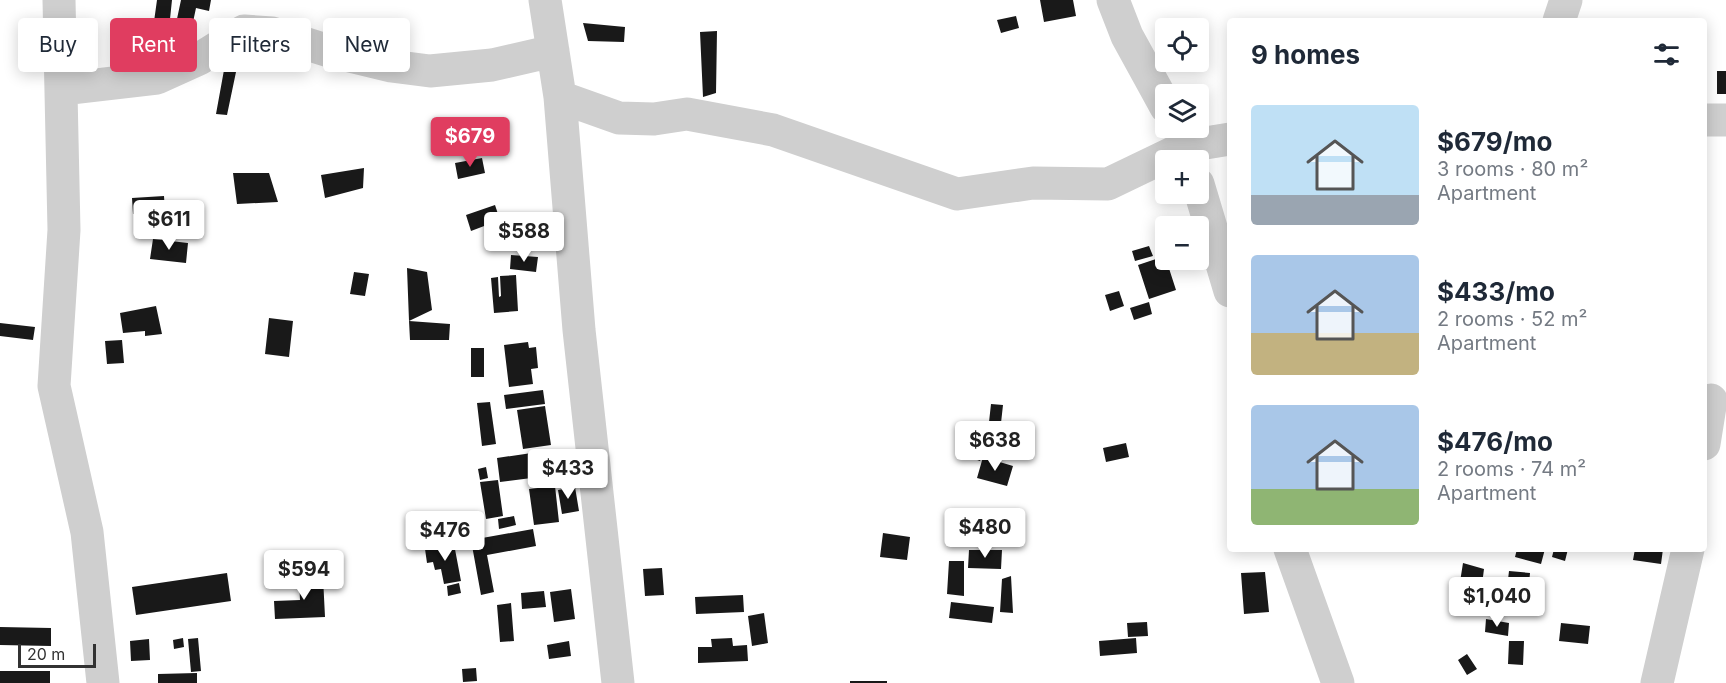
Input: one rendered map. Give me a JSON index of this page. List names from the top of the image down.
{
  "scale_bar": "20 m",
  "page": {
    "map_buttons": ["+", "−"],
    "chip": [
      "Buy",
      "Rent",
      "Filters",
      "New"
    ],
    "heading": "9 homes",
    "list": [
      {
        "name": "$679/mo",
        "note": "3 rooms · 80 m² · Apartment"
      },
      {
        "name": "$433/mo",
        "note": "2 rooms · 52 m² · Apartment"
      },
      {
        "name": "$476/mo",
        "note": "2 rooms · 74 m² · Apartment"
      }
    ],
    "price": [
      "$679",
      "$611",
      "$588",
      "$638",
      "$433",
      "$480",
      "$476",
      "$594",
      "$1,040"
    ],
    "scale": "20 m"
  }
}
